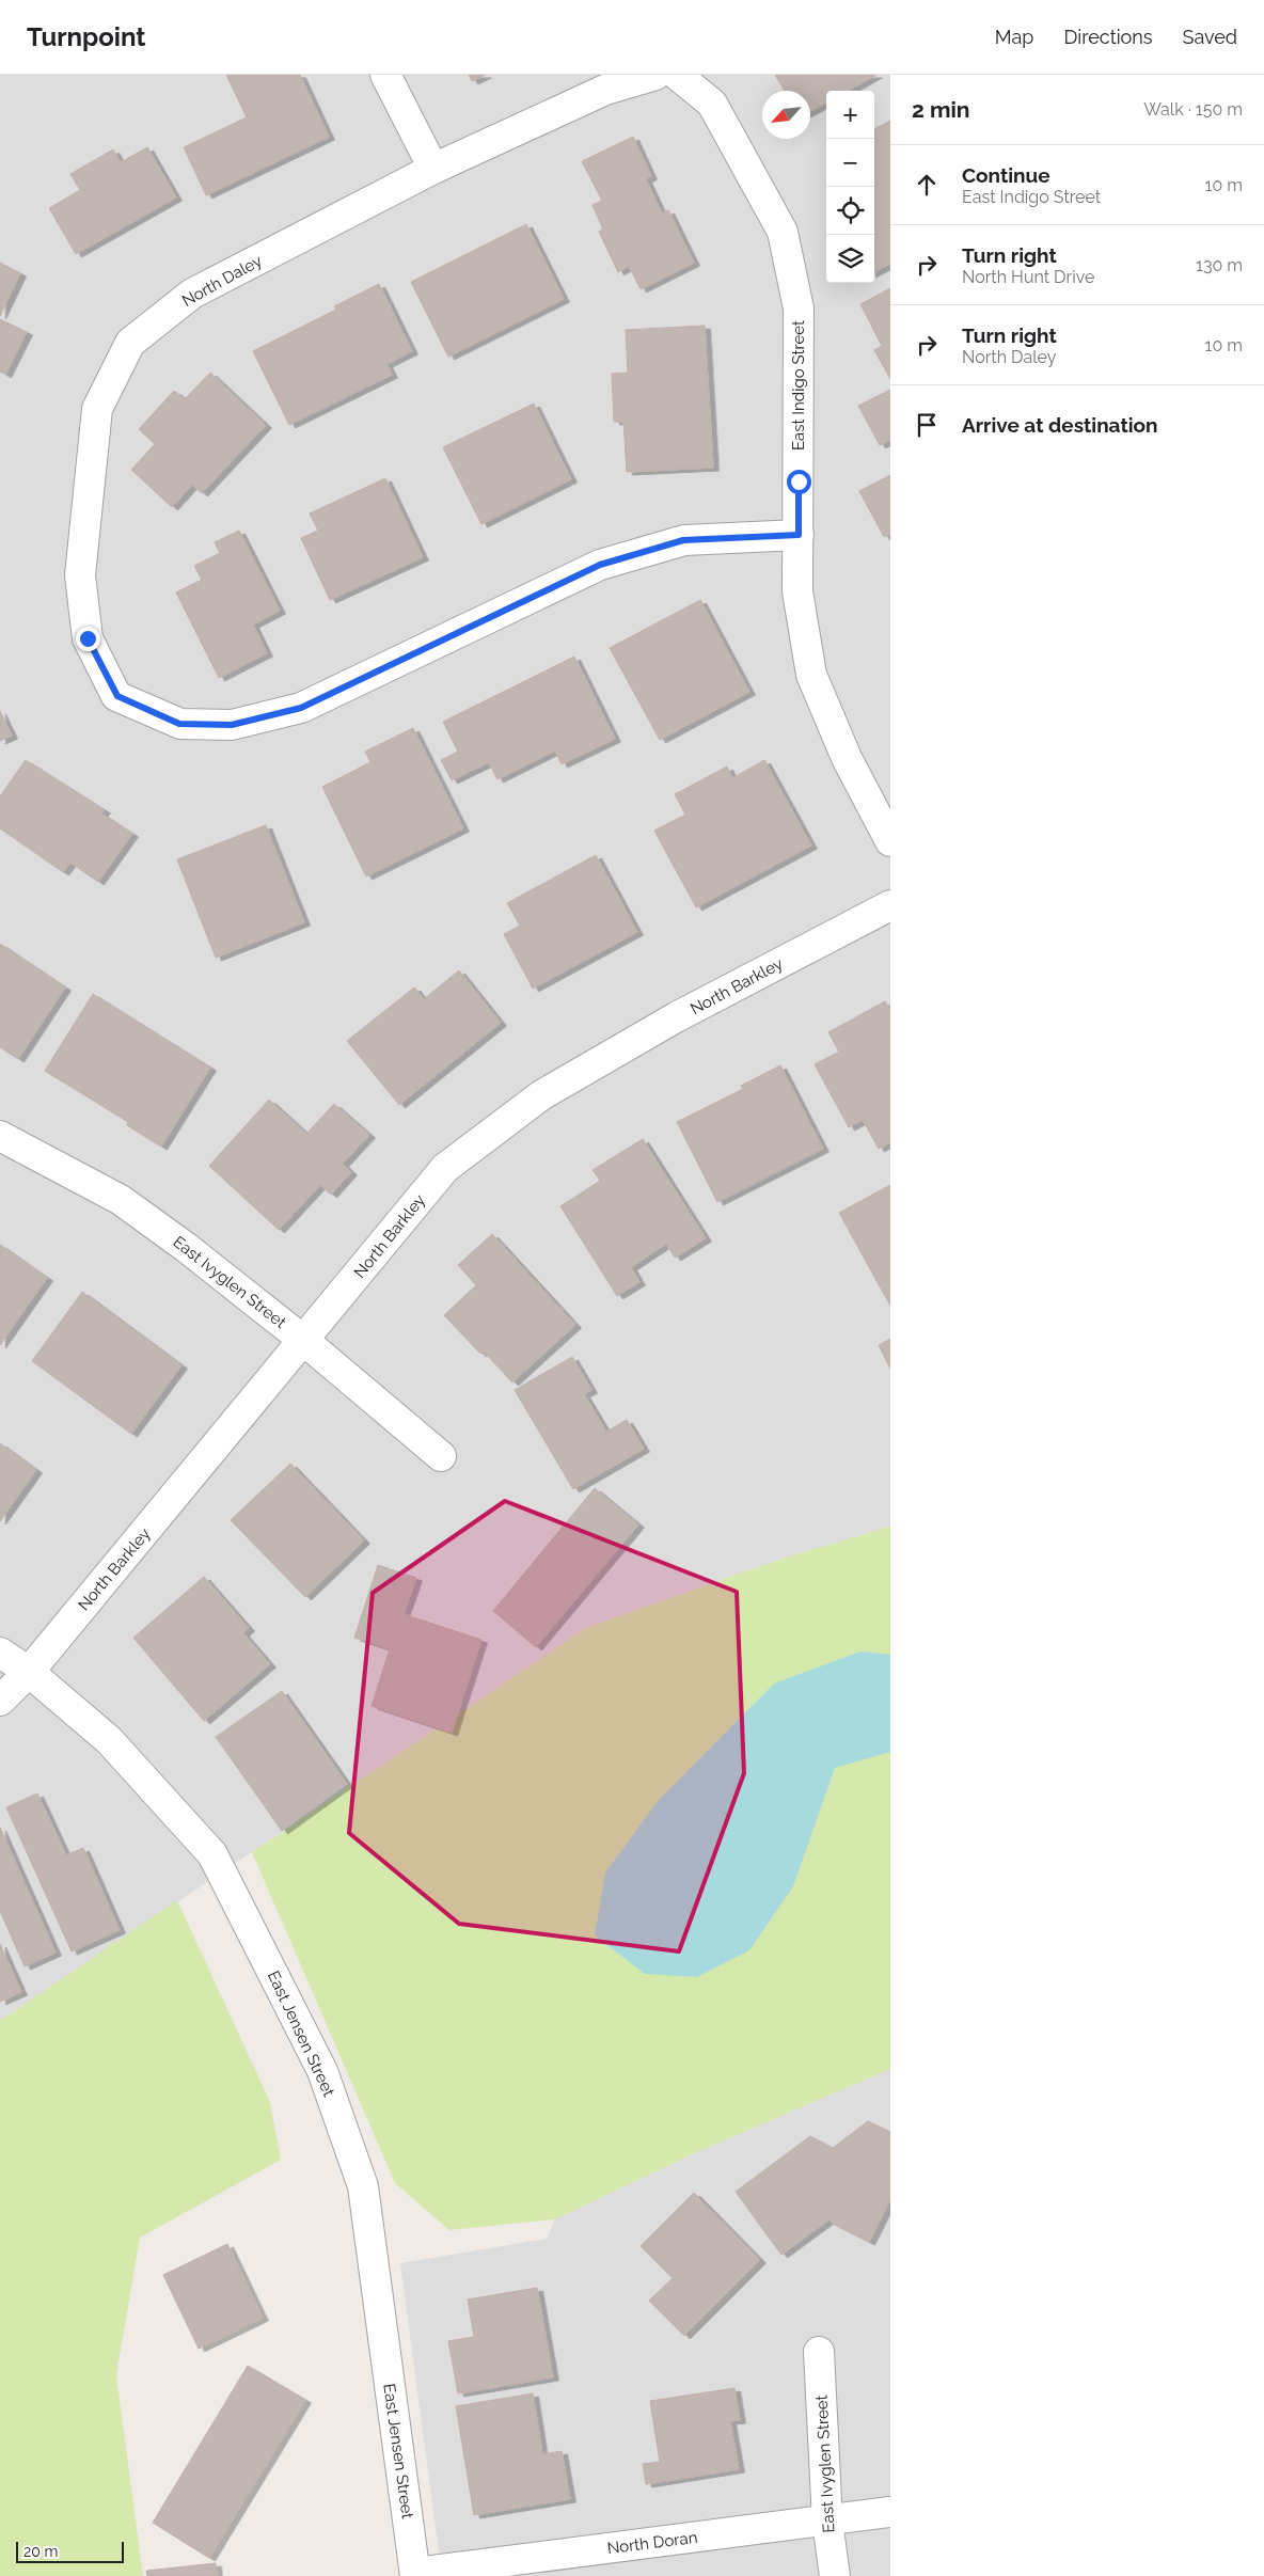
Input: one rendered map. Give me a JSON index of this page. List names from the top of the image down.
{
  "streets": {
    "street": [
      "North Daley",
      "East Indigo Street",
      "North Barkley",
      "East Ivyglen Street",
      "East Jensen Street",
      "North Doran"
    ]
  },
  "crossings": [
    ["North Daley", "East Indigo Street"],
    ["North Barkley", "East Ivyglen Street"],
    ["North Barkley", "East Jensen Street"],
    ["East Ivyglen Street", "North Doran"],
    ["East Jensen Street", "North Doran"]
  ],
  "scale_bar": "20 m",
  "north": "bottom left",
  "page": {
    "header": "Turnpoint",
    "nav": ["Map", "Directions", "Saved"],
    "heading": ["2 min", "Walk · 150 m"],
    "map_buttons": ["+", "−"],
    "list": [
      ["Continue", "East Indigo Street", "10 m"],
      ["Turn right", "North Hunt Drive", "130 m"],
      ["Turn right", "North Daley", "10 m"],
      "Arrive at destination"
    ],
    "scale": "20 m"
  }
}
